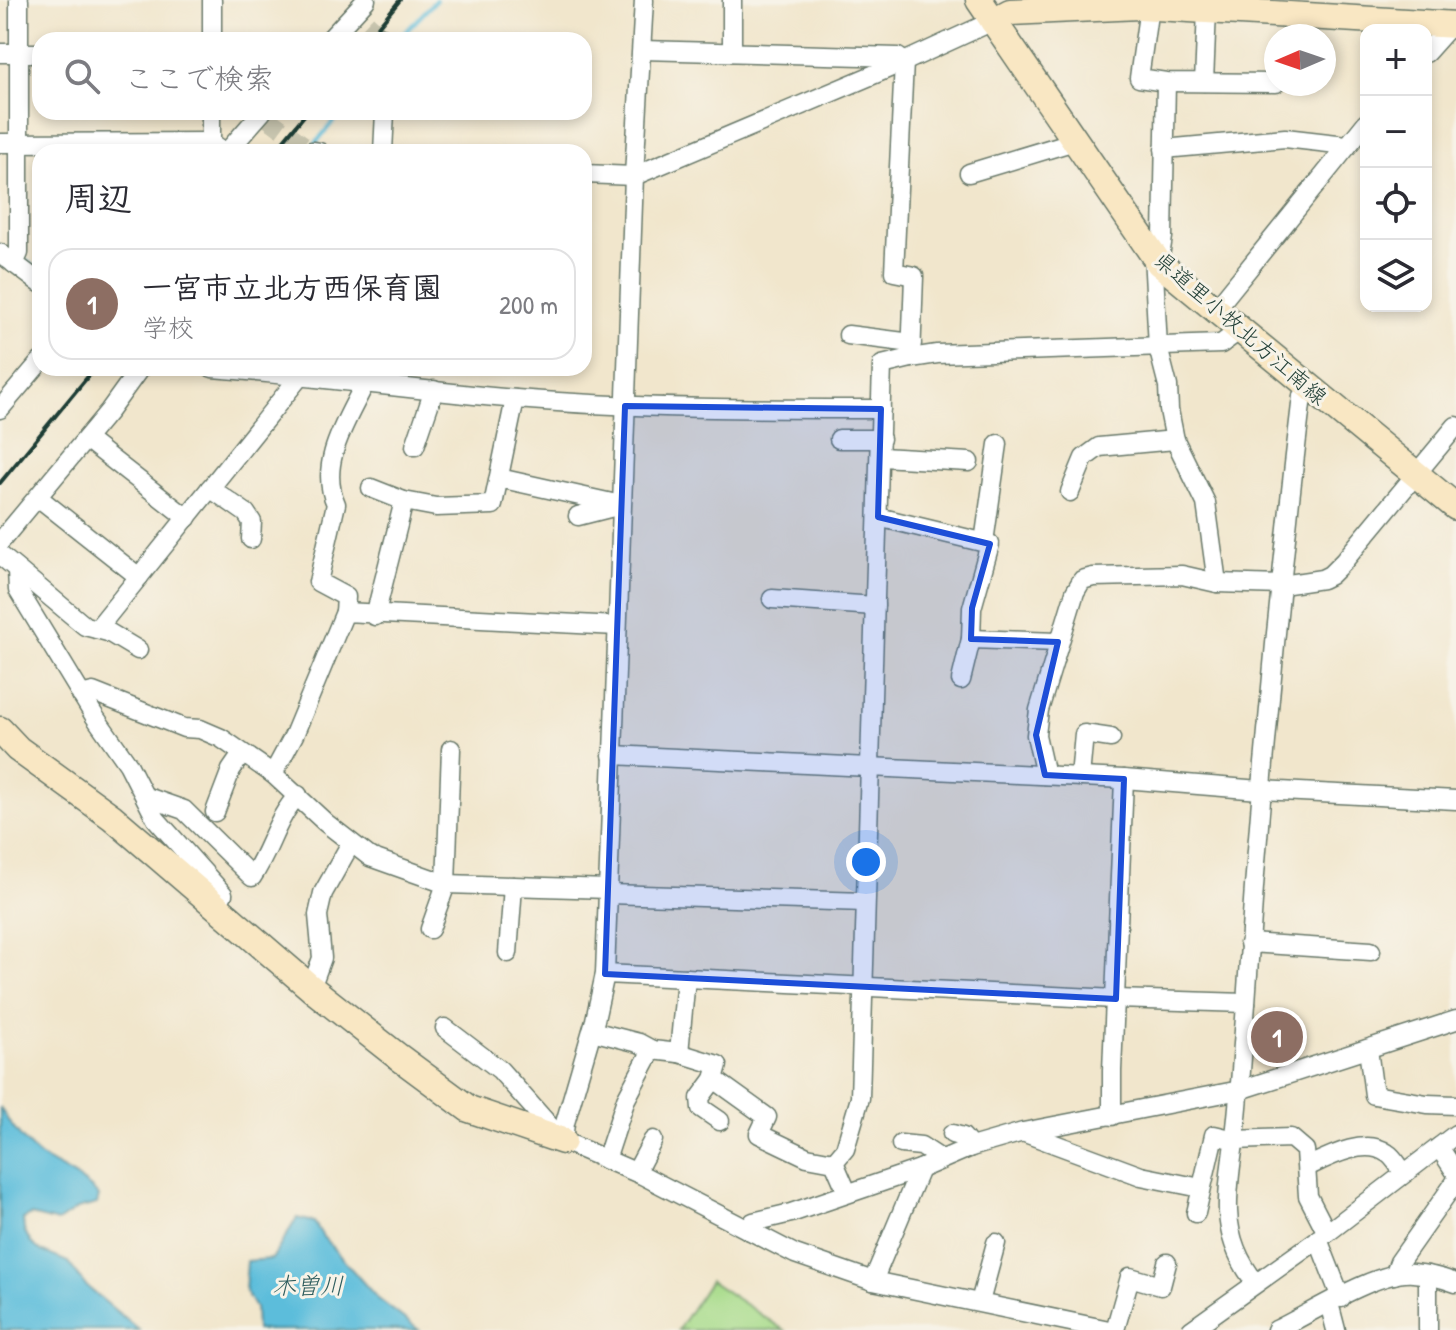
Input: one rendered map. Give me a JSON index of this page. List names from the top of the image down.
{
  "streets": {
    "street": ["県道里小牧北方江南線"]
  },
  "water": ["木曽川"],
  "north": "left",
  "page": {
    "map_buttons": ["+", "−"],
    "search": "ここで検索",
    "heading": "周辺",
    "list": [
      {
        "mark": "1",
        "name": "一宮市立北方西保育園",
        "note": "学校",
        "value": "200 m"
      }
    ],
    "pins": "1"
  }
}
